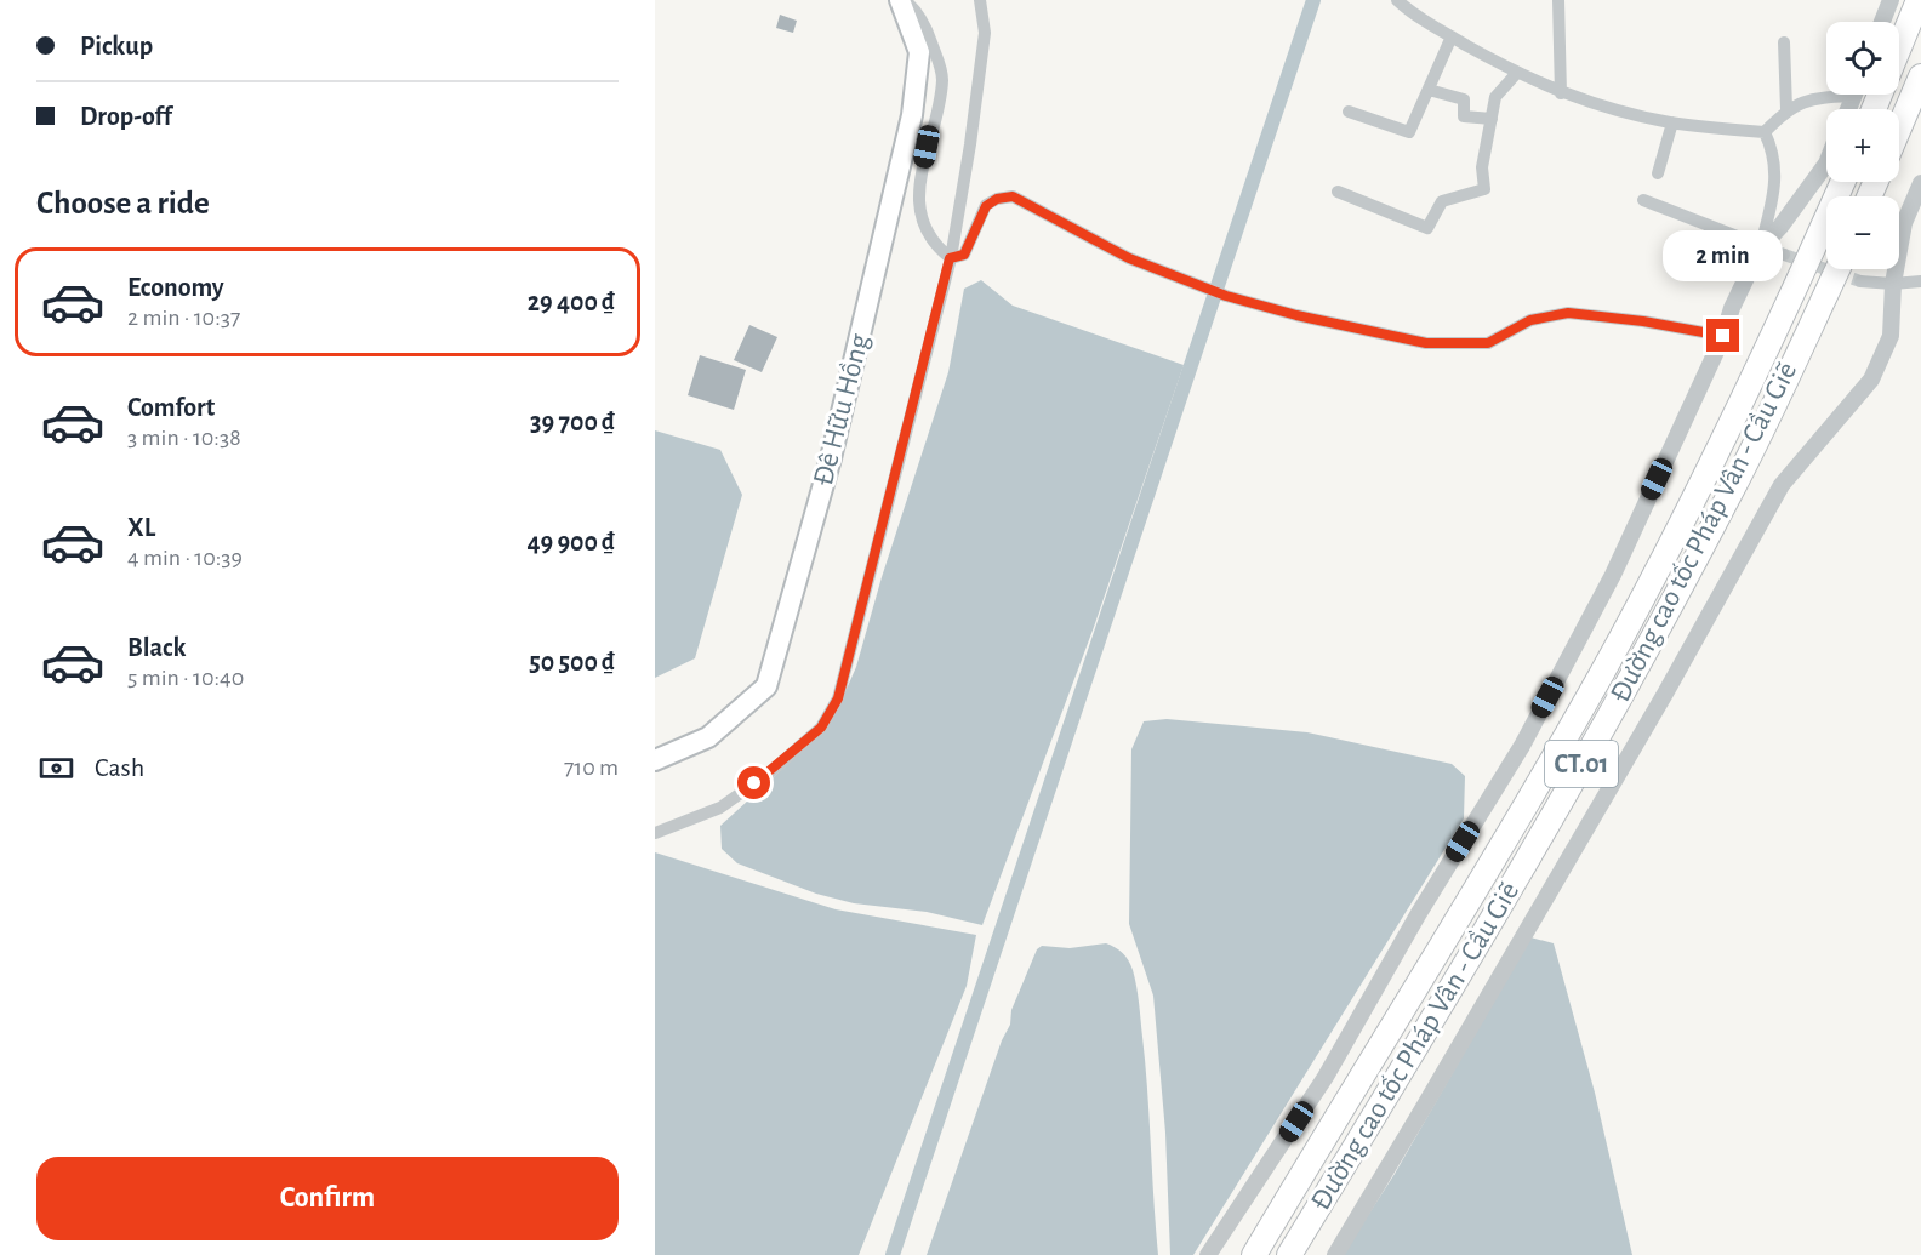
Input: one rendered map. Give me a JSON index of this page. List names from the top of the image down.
{
  "streets": {
    "highway": ["Đường cao tốc Pháp Vân - Cầu Giẽ", "CT.01"],
    "main road": ["Đê Hữu Hồng"]
  },
  "page": {
    "banner": ["Pickup", "Drop-off"],
    "map_buttons": ["+", "−"],
    "heading": "Choose a ride",
    "bubble": "2 min",
    "list": [
      {
        "name": "Economy",
        "note": "2 min · 10:37",
        "value": "29 400 ₫"
      },
      {
        "name": "Comfort",
        "note": "3 min · 10:38",
        "value": "39 700 ₫"
      },
      {
        "name": "XL",
        "note": "4 min · 10:39",
        "value": "49 900 ₫"
      },
      {
        "name": "Black",
        "note": "5 min · 10:40",
        "value": "50 500 ₫"
      }
    ],
    "pay": ["Cash", "710 m"],
    "buttons": "Confirm"
  }
}
